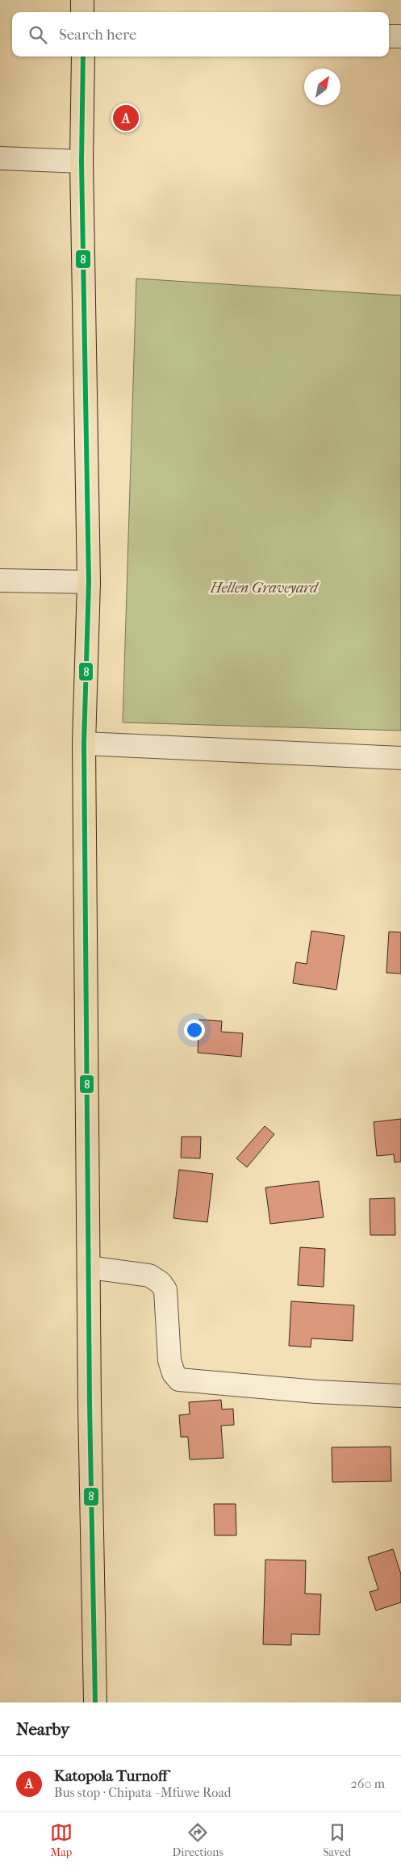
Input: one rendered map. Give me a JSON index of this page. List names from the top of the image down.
{
  "parks": ["Hellen Graveyard"],
  "lines": ["transit line 8"],
  "north": "top right",
  "page": {
    "search": "Search here",
    "pins": "A",
    "heading": "Nearby",
    "list": [
      {
        "mark": "A",
        "name": "Katopola Turnoff",
        "note": "Bus stop · Chipata - Mfuwe Road",
        "value": "260 m"
      }
    ],
    "nav": ["Map", "Directions", "Saved"]
  }
}
